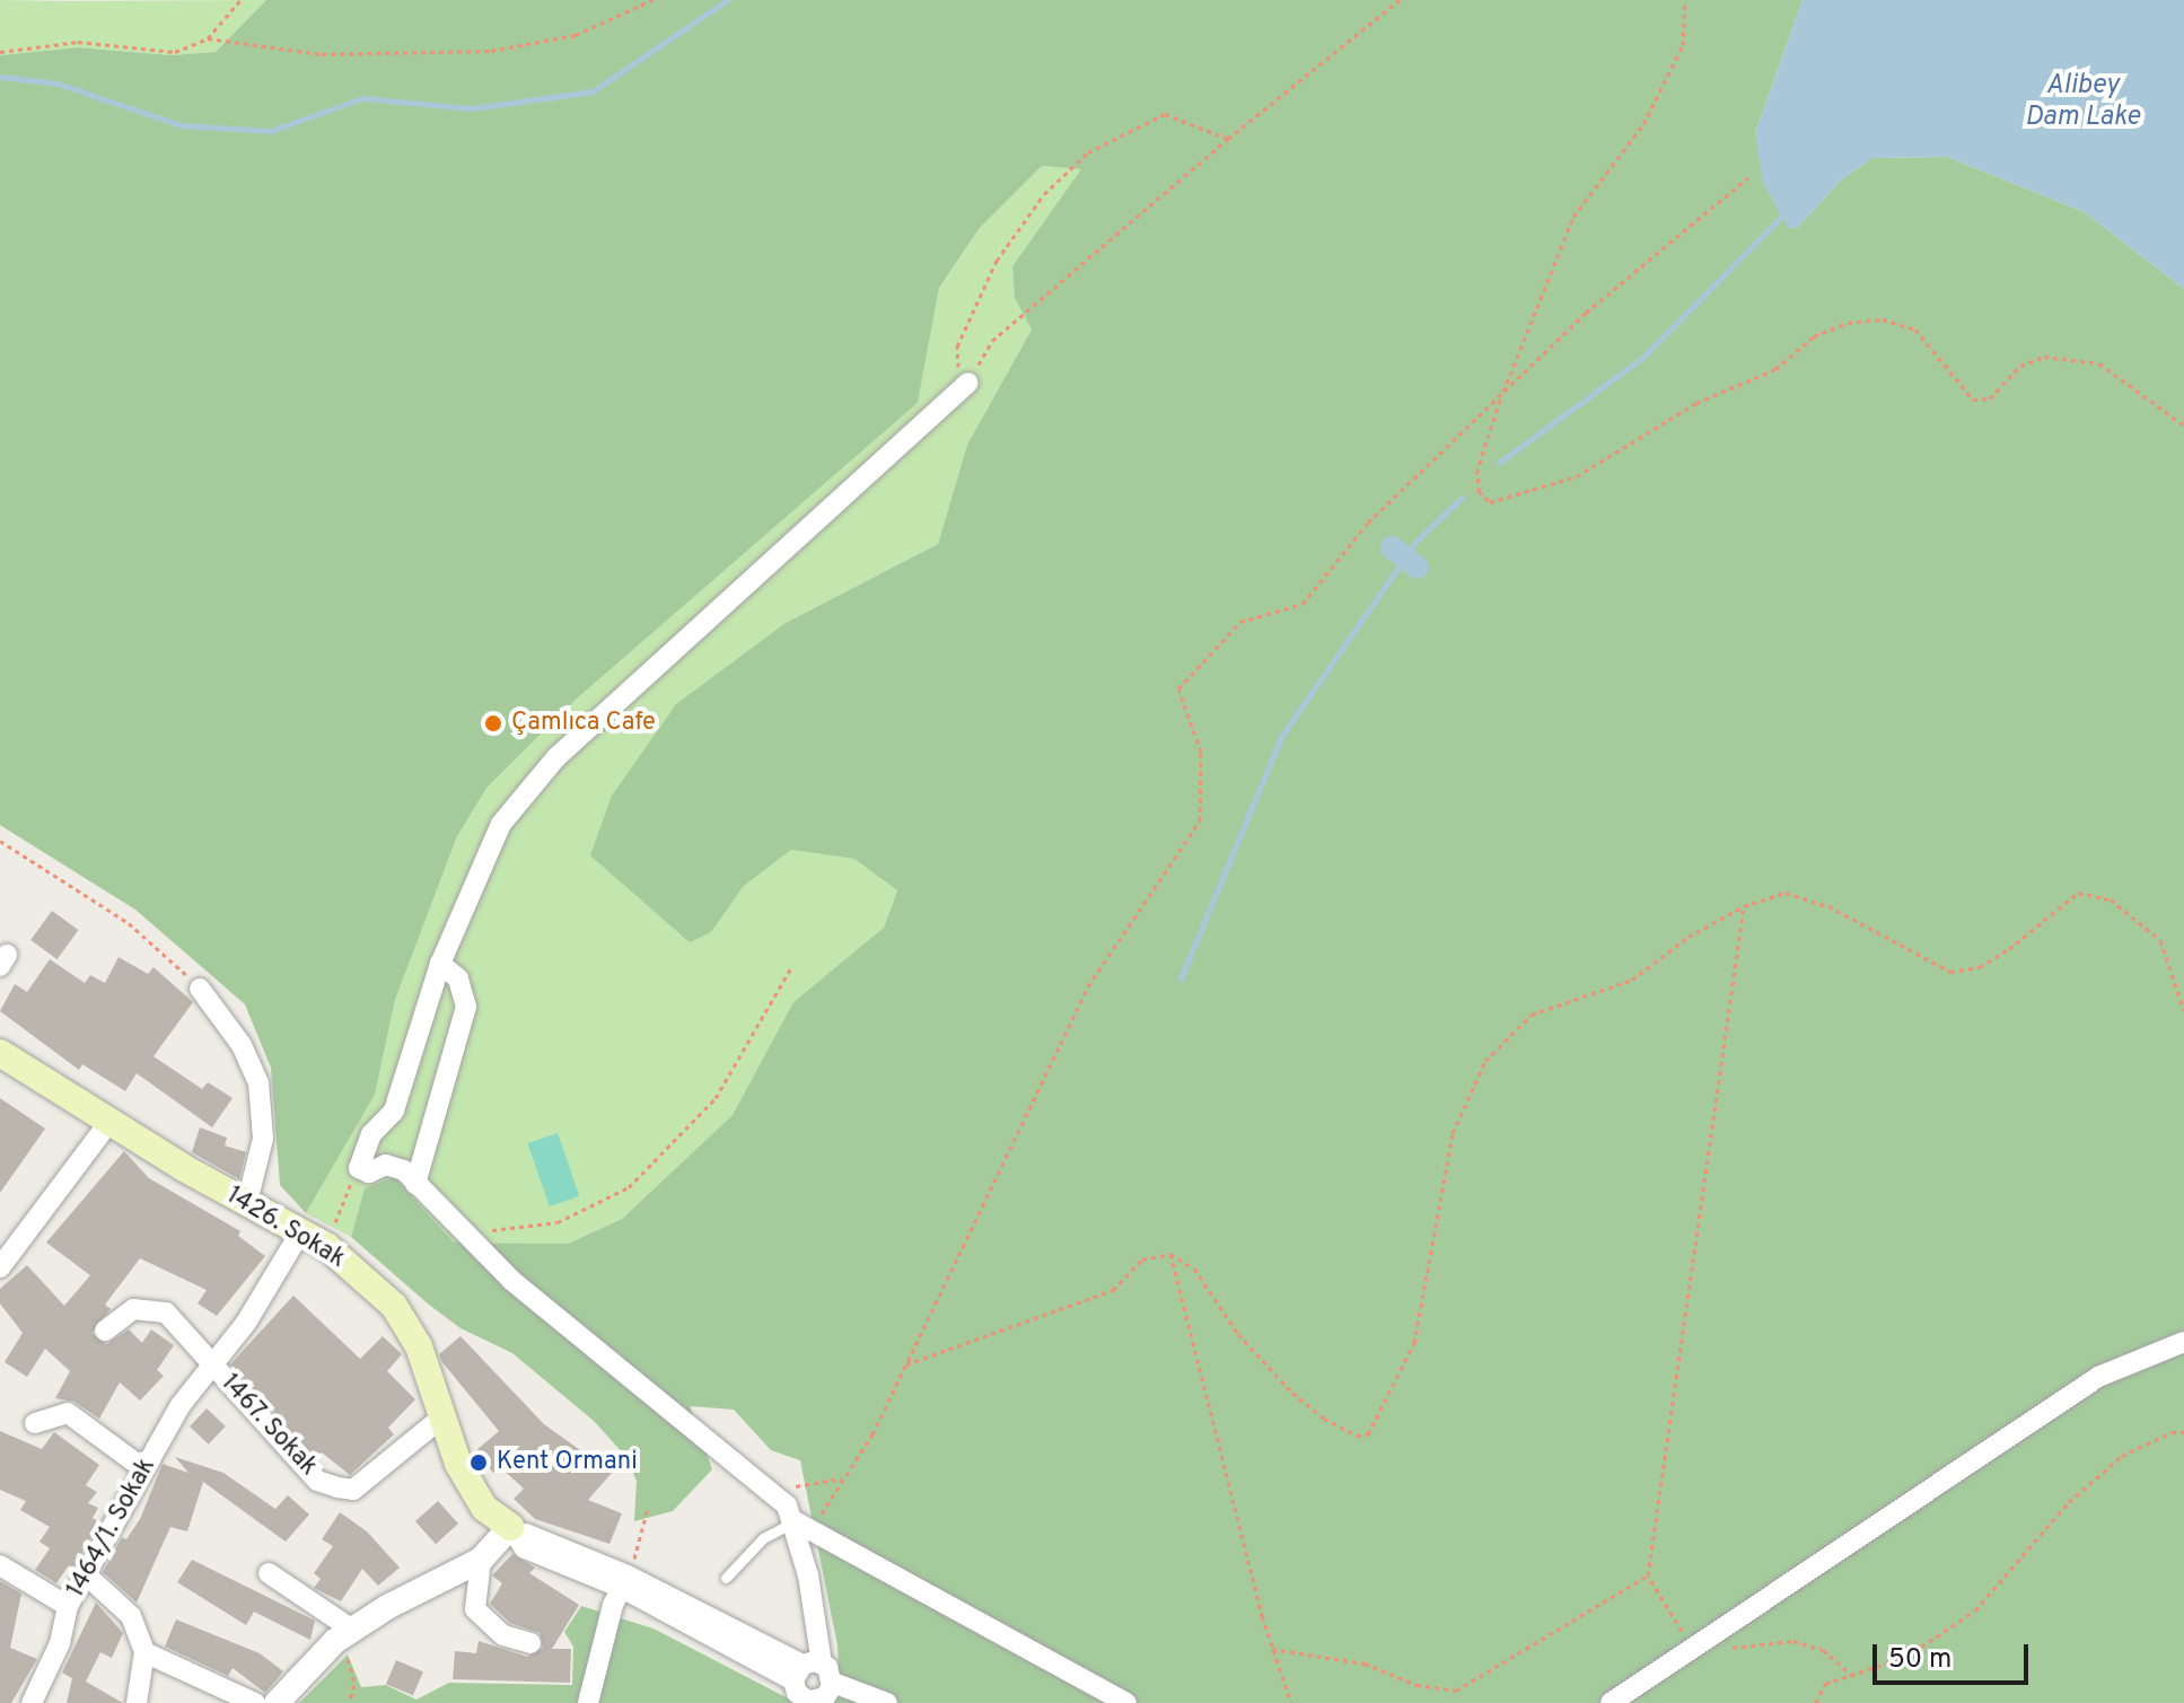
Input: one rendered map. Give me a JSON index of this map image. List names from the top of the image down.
{
  "streets": {
    "main road": ["1426. Sokak"],
    "street": ["1467. Sokak", "1464/1. Sokak"]
  },
  "crossings": [
    ["1426. Sokak", "1467. Sokak"],
    ["1426. Sokak", "1464/1. Sokak"],
    ["1467. Sokak", "1464/1. Sokak"]
  ],
  "water": ["Alibey Dam Lake"],
  "places": ["Çamlıca Cafe", "Kent Ormani"],
  "scale_bar": "50 m"
}
